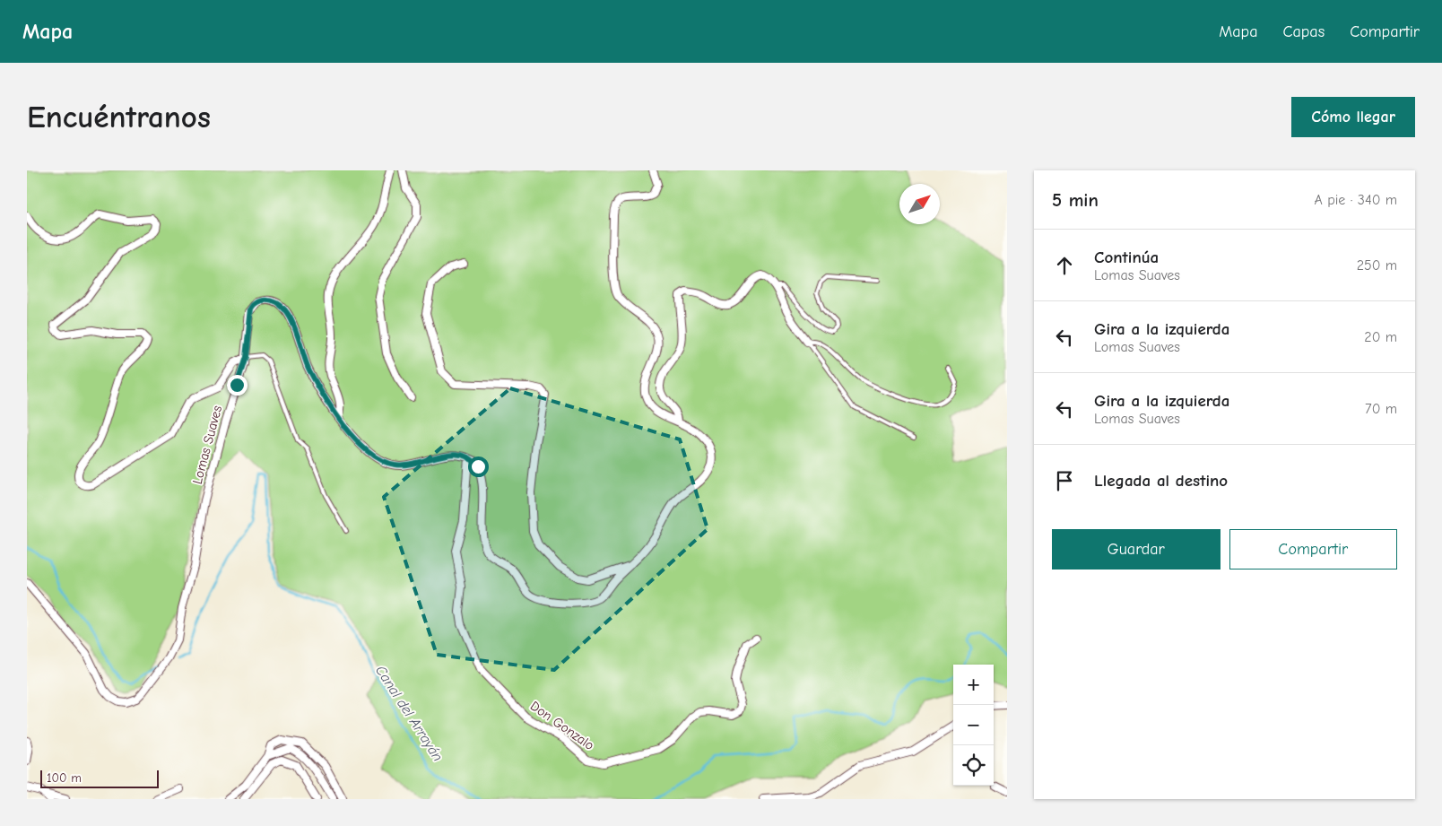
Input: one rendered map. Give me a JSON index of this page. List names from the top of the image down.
{
  "streets": {
    "street": ["Lomas Suaves", "Don Gonzalo"]
  },
  "crossings": [
    ["Lomas Suaves", "Don Gonzalo"]
  ],
  "water": ["Canal del Arrayán"],
  "scale_bar": "100 m",
  "north": "top right",
  "page": {
    "header": "Mapa",
    "nav": ["Mapa", "Capas", "Compartir"],
    "buttons": [
      "Cómo llegar",
      ["Guardar", "Compartir"]
    ],
    "title": "Encuéntranos",
    "heading": ["5 min", "A pie · 340 m"],
    "list": [
      ["Continúa", "Lomas Suaves", "250 m"],
      ["Gira a la izquierda", "Lomas Suaves", "20 m"],
      ["Gira a la izquierda", "Lomas Suaves", "70 m"],
      "Llegada al destino"
    ],
    "map_buttons": ["+", "−"],
    "scale": "100 m"
  }
}
